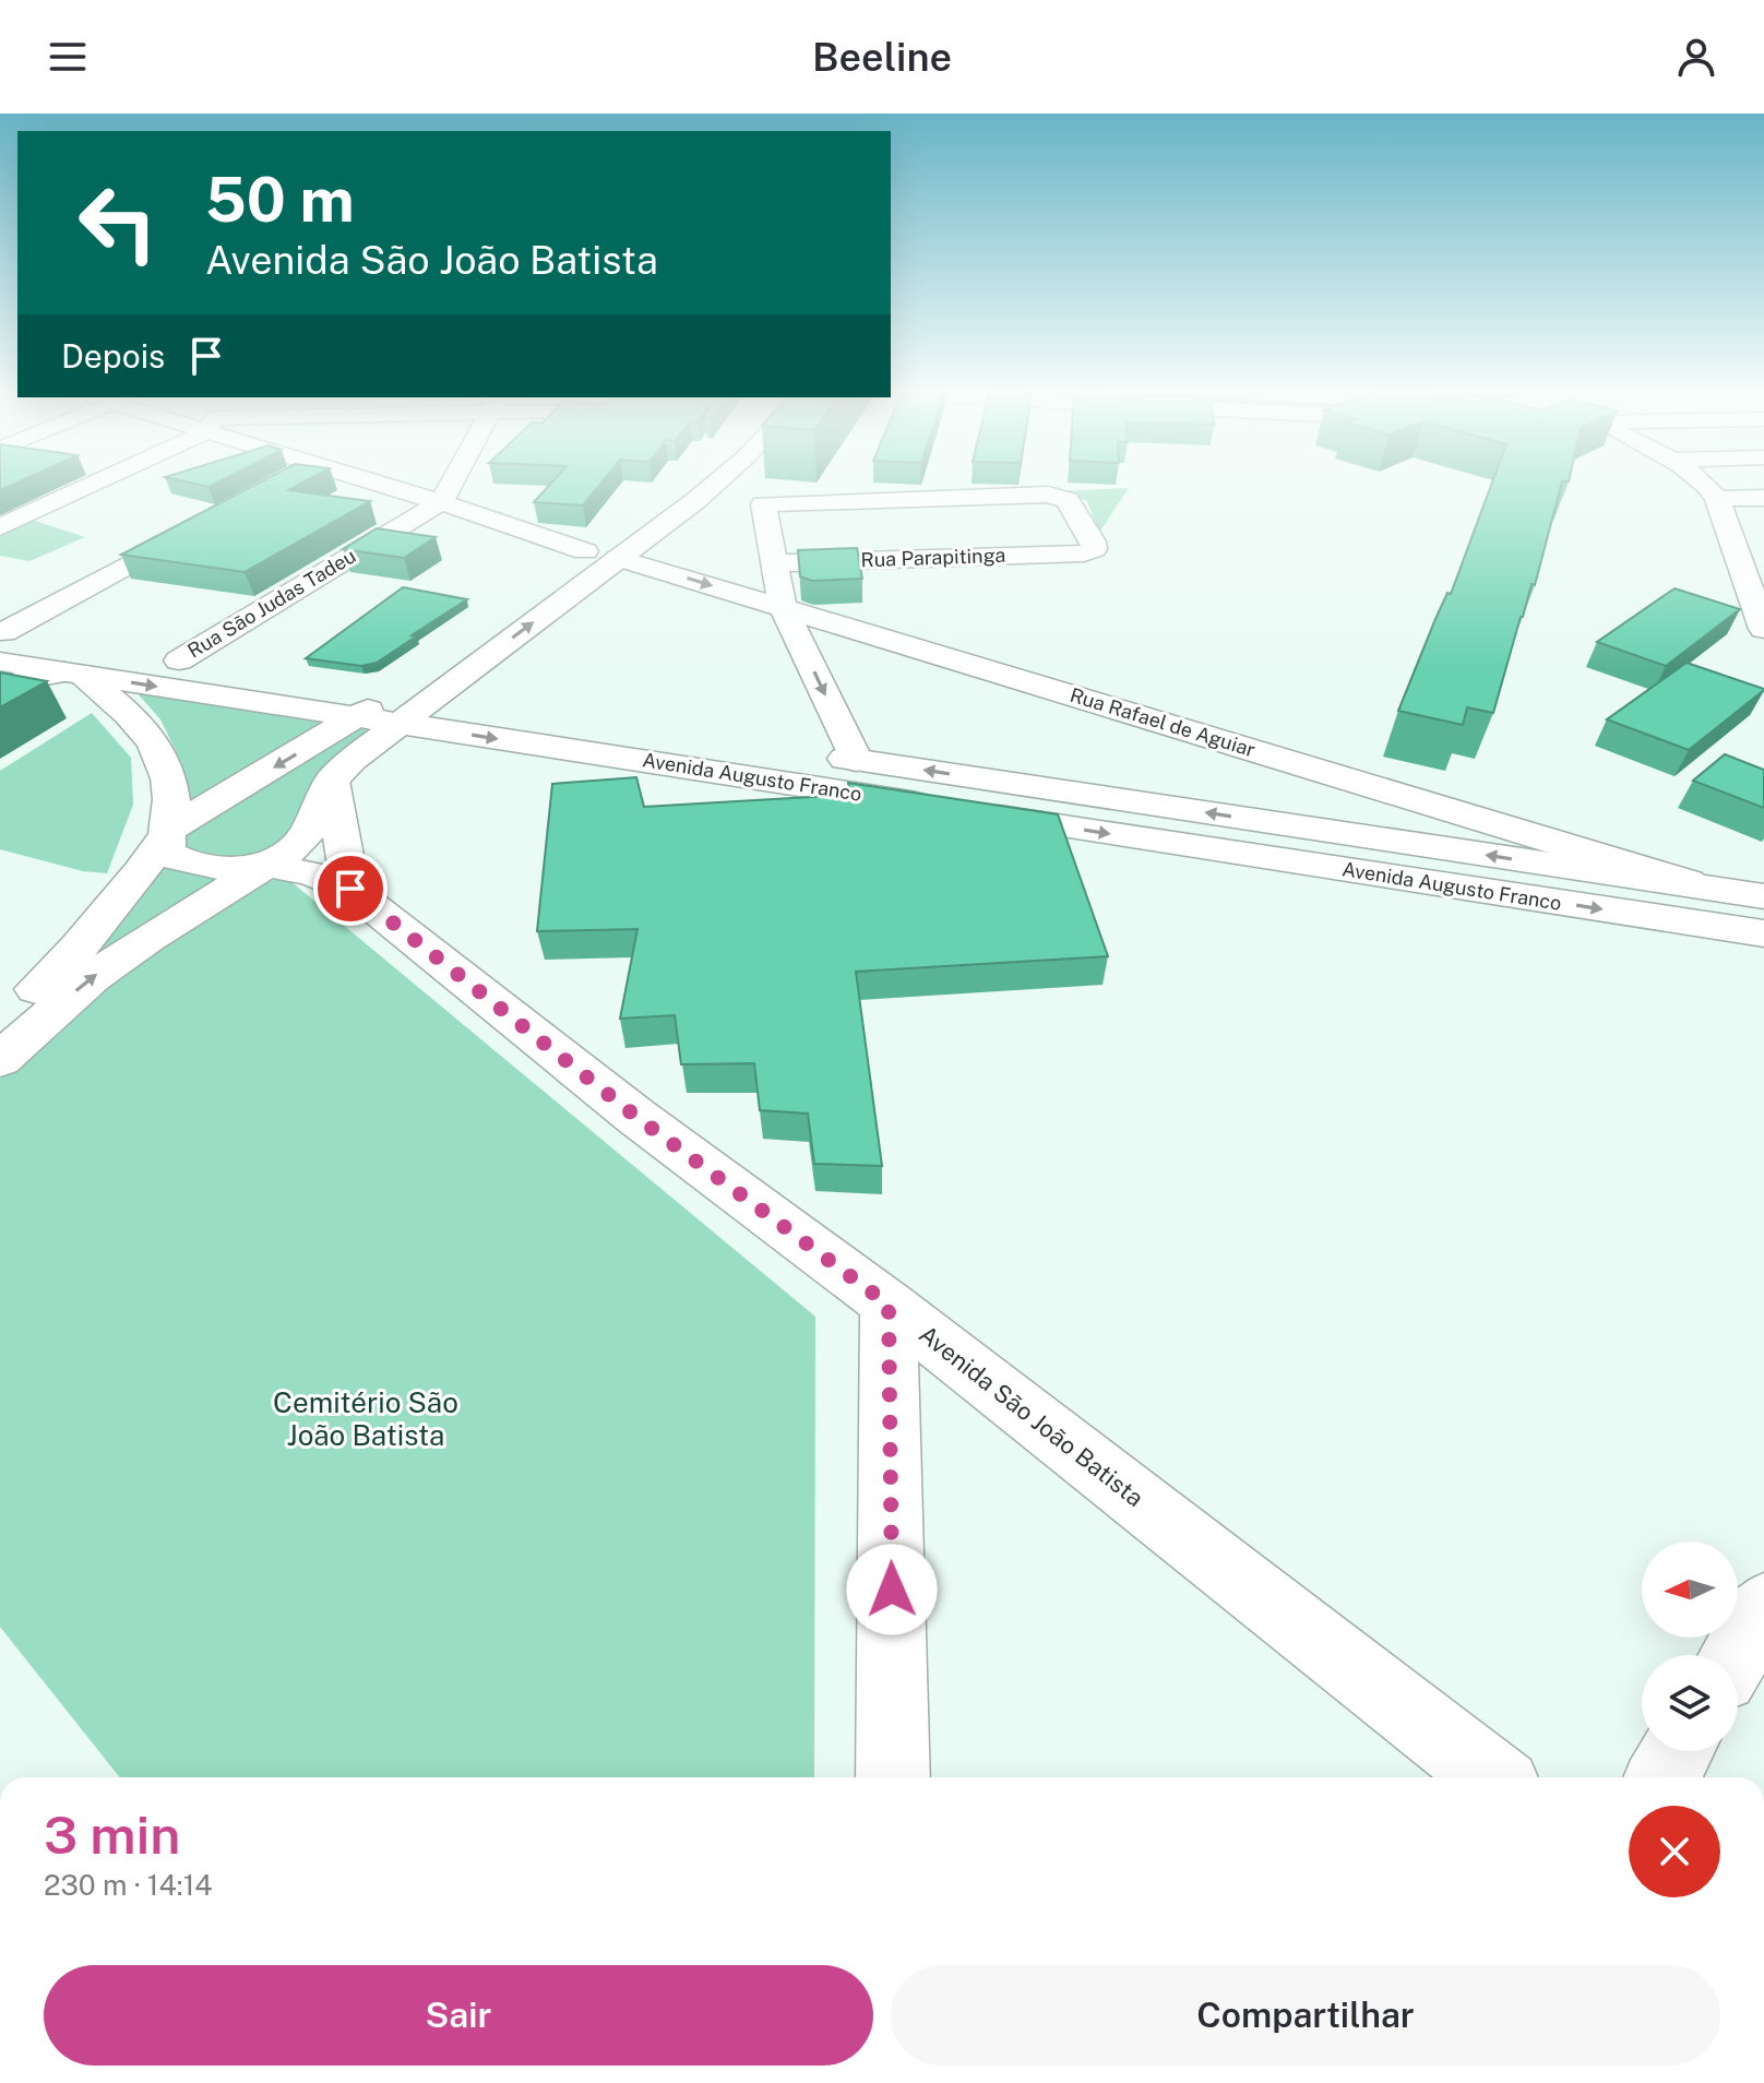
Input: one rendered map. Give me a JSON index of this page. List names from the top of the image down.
{
  "streets": {
    "street": [
      "Rua Parapitinga",
      "Rua São Judas Tadeu",
      "Rua Rafael de Aguiar",
      "Avenida Augusto Franco",
      "Avenida São João Batista"
    ]
  },
  "crossings": [
    ["Rua São Judas Tadeu", "Rua Rafael de Aguiar"],
    ["Rua São Judas Tadeu", "Avenida Augusto Franco"],
    ["Rua Rafael de Aguiar", "Avenida Augusto Franco"]
  ],
  "parks": ["Cemitério São João Batista"],
  "north": "left",
  "page": {
    "header": "Beeline",
    "turn": ["50 m", "Avenida São João Batista"],
    "then": "Depois",
    "heading": ["3 min", "230 m · 14:14"],
    "buttons": ["Sair", "Compartilhar"]
  }
}
